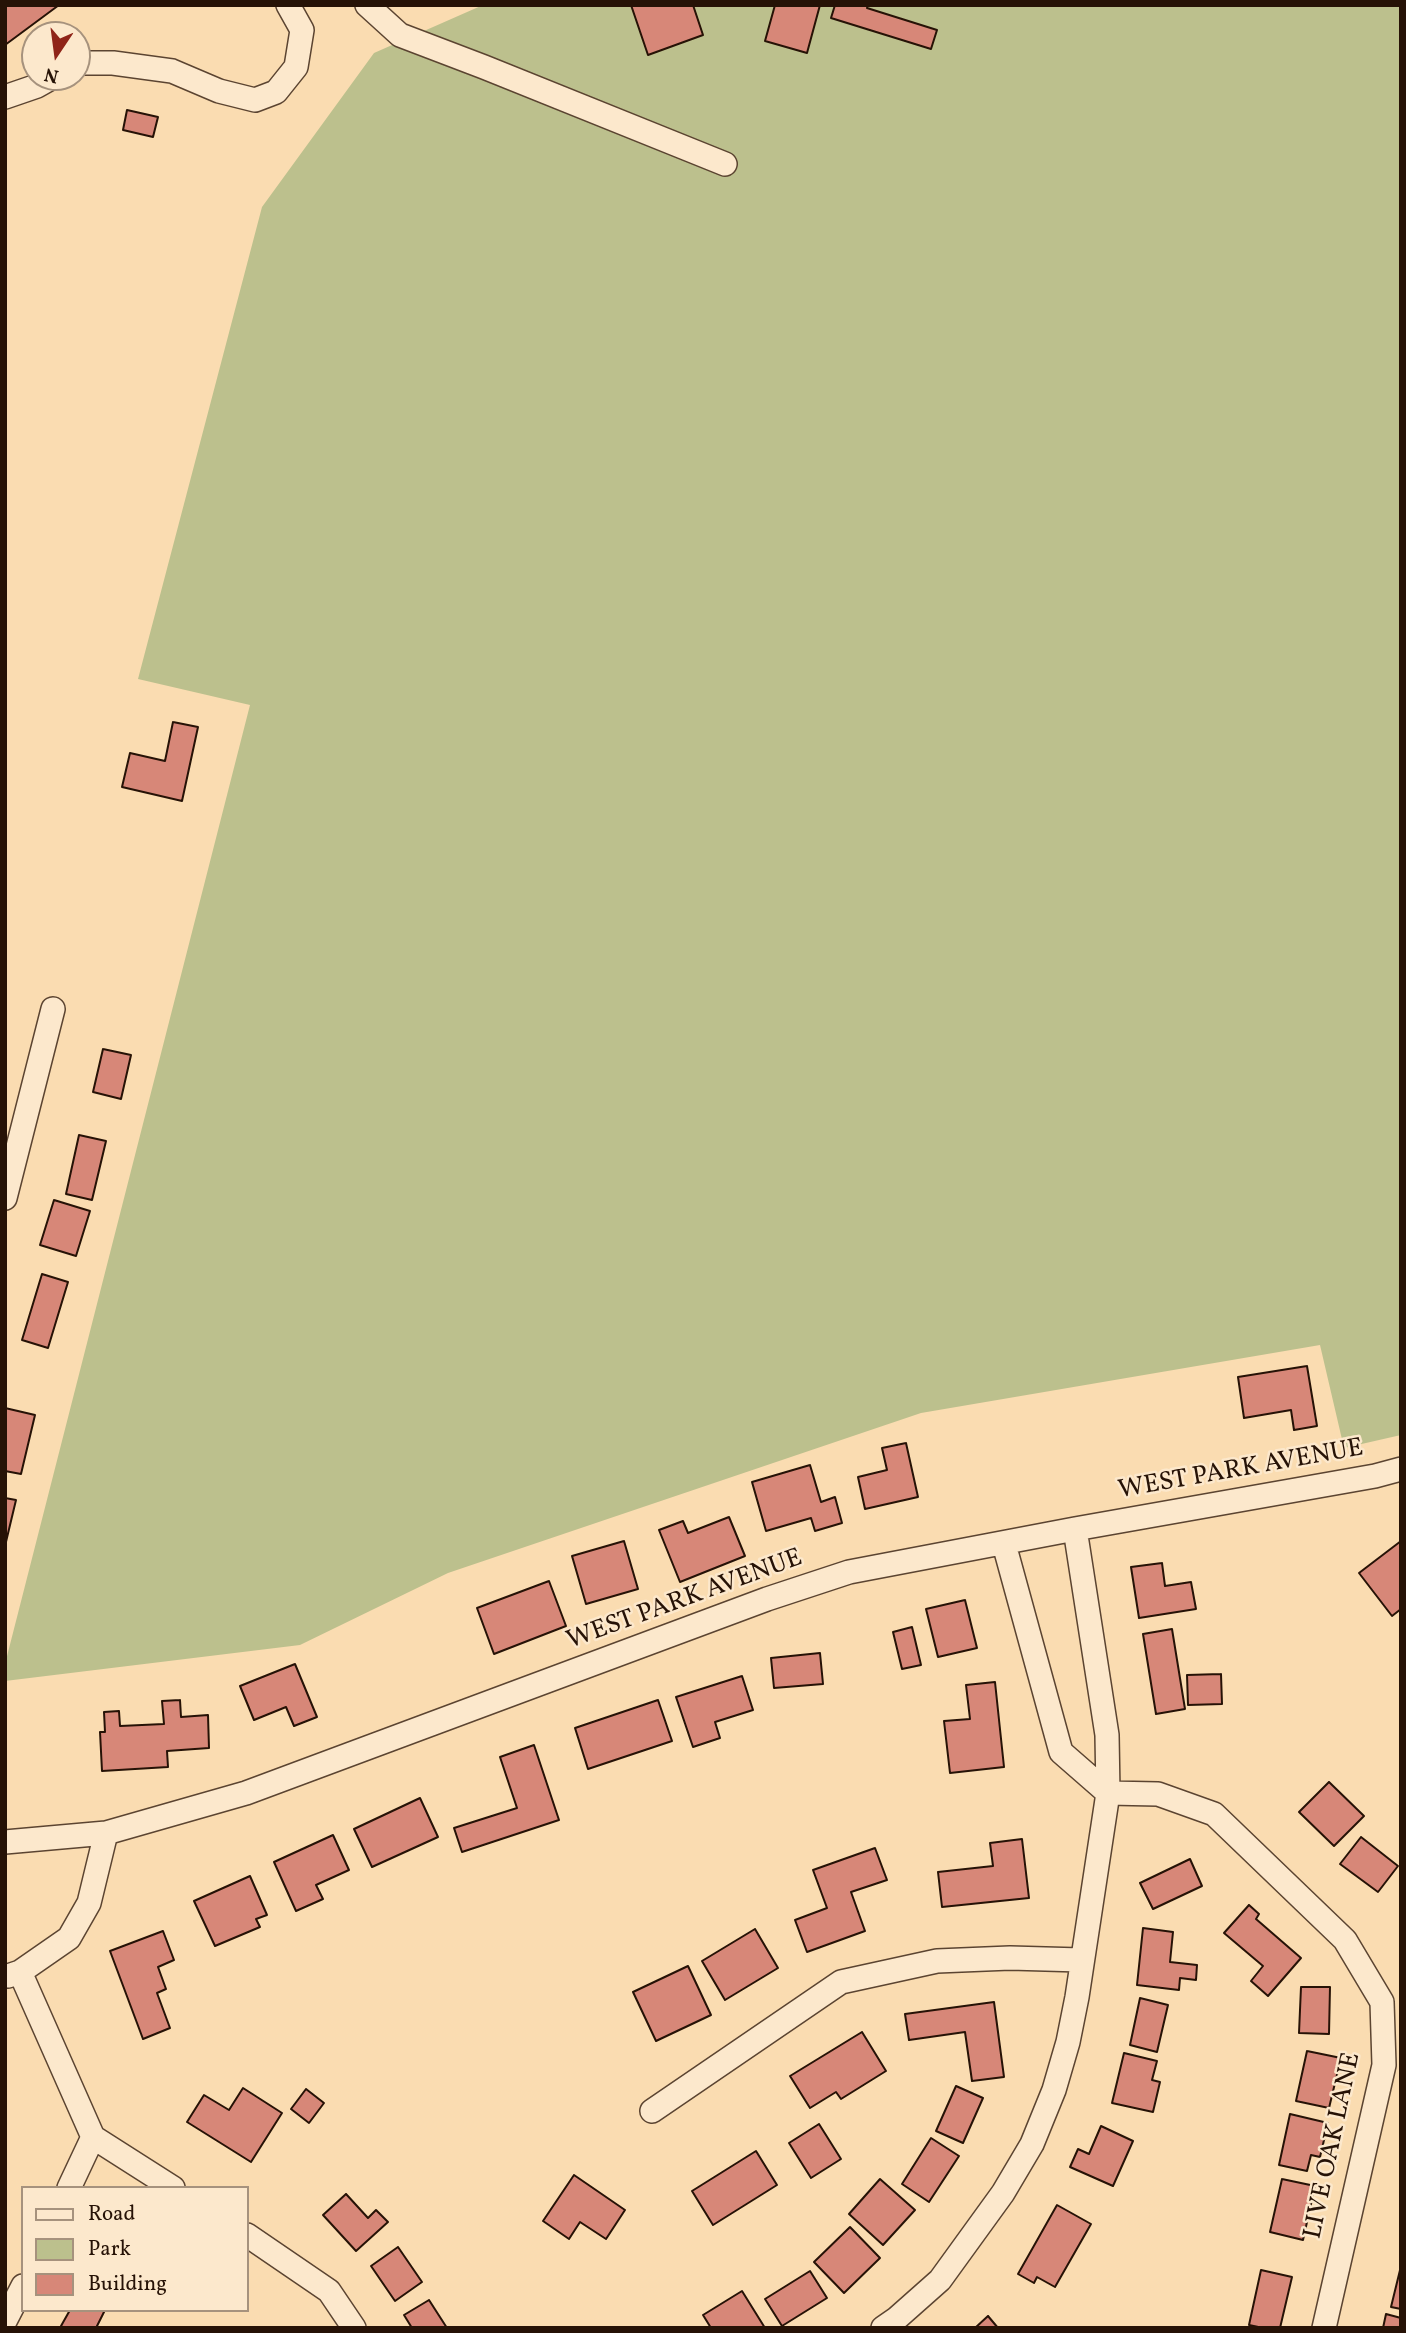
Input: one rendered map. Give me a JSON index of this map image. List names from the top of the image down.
{
  "streets": {
    "street": ["WEST PARK AVENUE", "LIVE OAK LANE"]
  },
  "legend": ["Road", "Park", "Building"],
  "north": "bottom"
}
